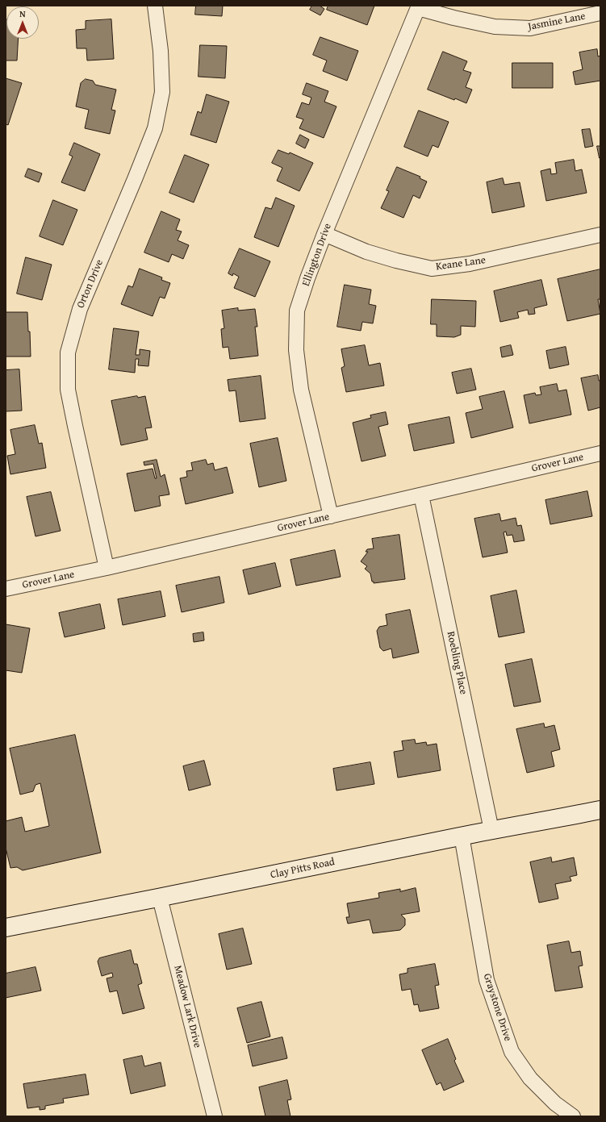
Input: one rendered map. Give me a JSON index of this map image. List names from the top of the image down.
{
  "streets": {
    "street": [
      "Jasmine Lane",
      "Ellington Drive",
      "Keane Lane",
      "Orton Drive",
      "Grover Lane",
      "Roebling Place",
      "Clay Pitts Road",
      "Meadow Lark Drive",
      "Graystone Drive"
    ]
  },
  "crossings": [
    ["Jasmine Lane", "Ellington Drive"],
    ["Ellington Drive", "Keane Lane"],
    ["Ellington Drive", "Grover Lane"],
    ["Orton Drive", "Grover Lane"],
    ["Grover Lane", "Roebling Place"],
    ["Roebling Place", "Clay Pitts Road"],
    ["Clay Pitts Road", "Meadow Lark Drive"],
    ["Clay Pitts Road", "Graystone Drive"]
  ],
  "north": "top"
}
